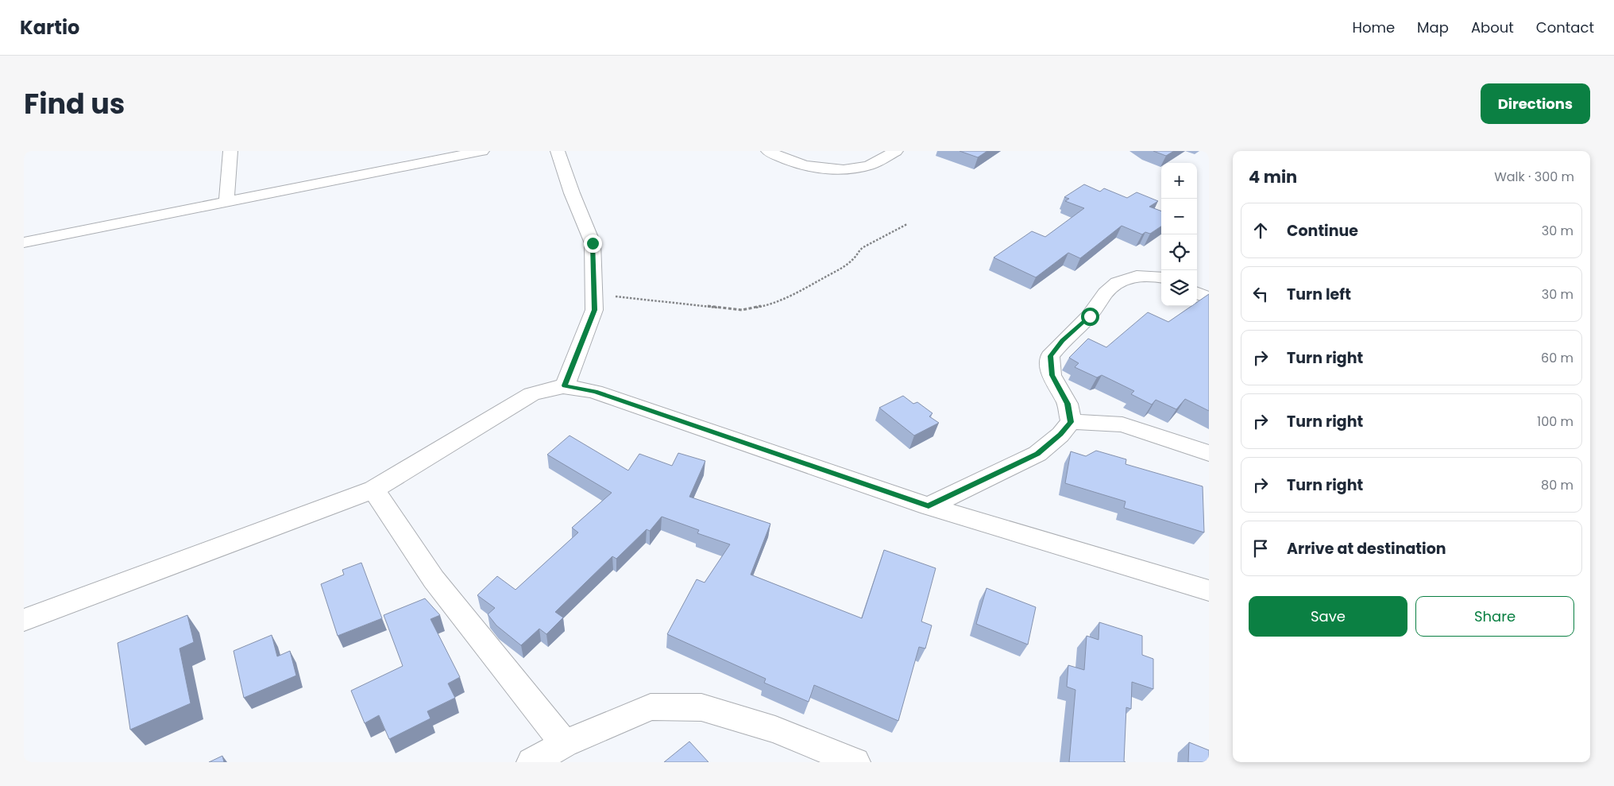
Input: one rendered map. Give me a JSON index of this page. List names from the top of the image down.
{
  "page": {
    "header": "Kartio",
    "nav": [
      "Home",
      "Map",
      "About",
      "Contact"
    ],
    "title": "Find us",
    "buttons": [
      "Directions",
      ["Save", "Share"]
    ],
    "heading": ["4 min", "Walk · 300 m"],
    "map_buttons": ["+", "−"],
    "list": [
      ["Continue", "30 m"],
      ["Turn left", "30 m"],
      ["Turn right", "60 m"],
      ["Turn right", "100 m"],
      ["Turn right", "80 m"],
      "Arrive at destination"
    ]
  }
}
